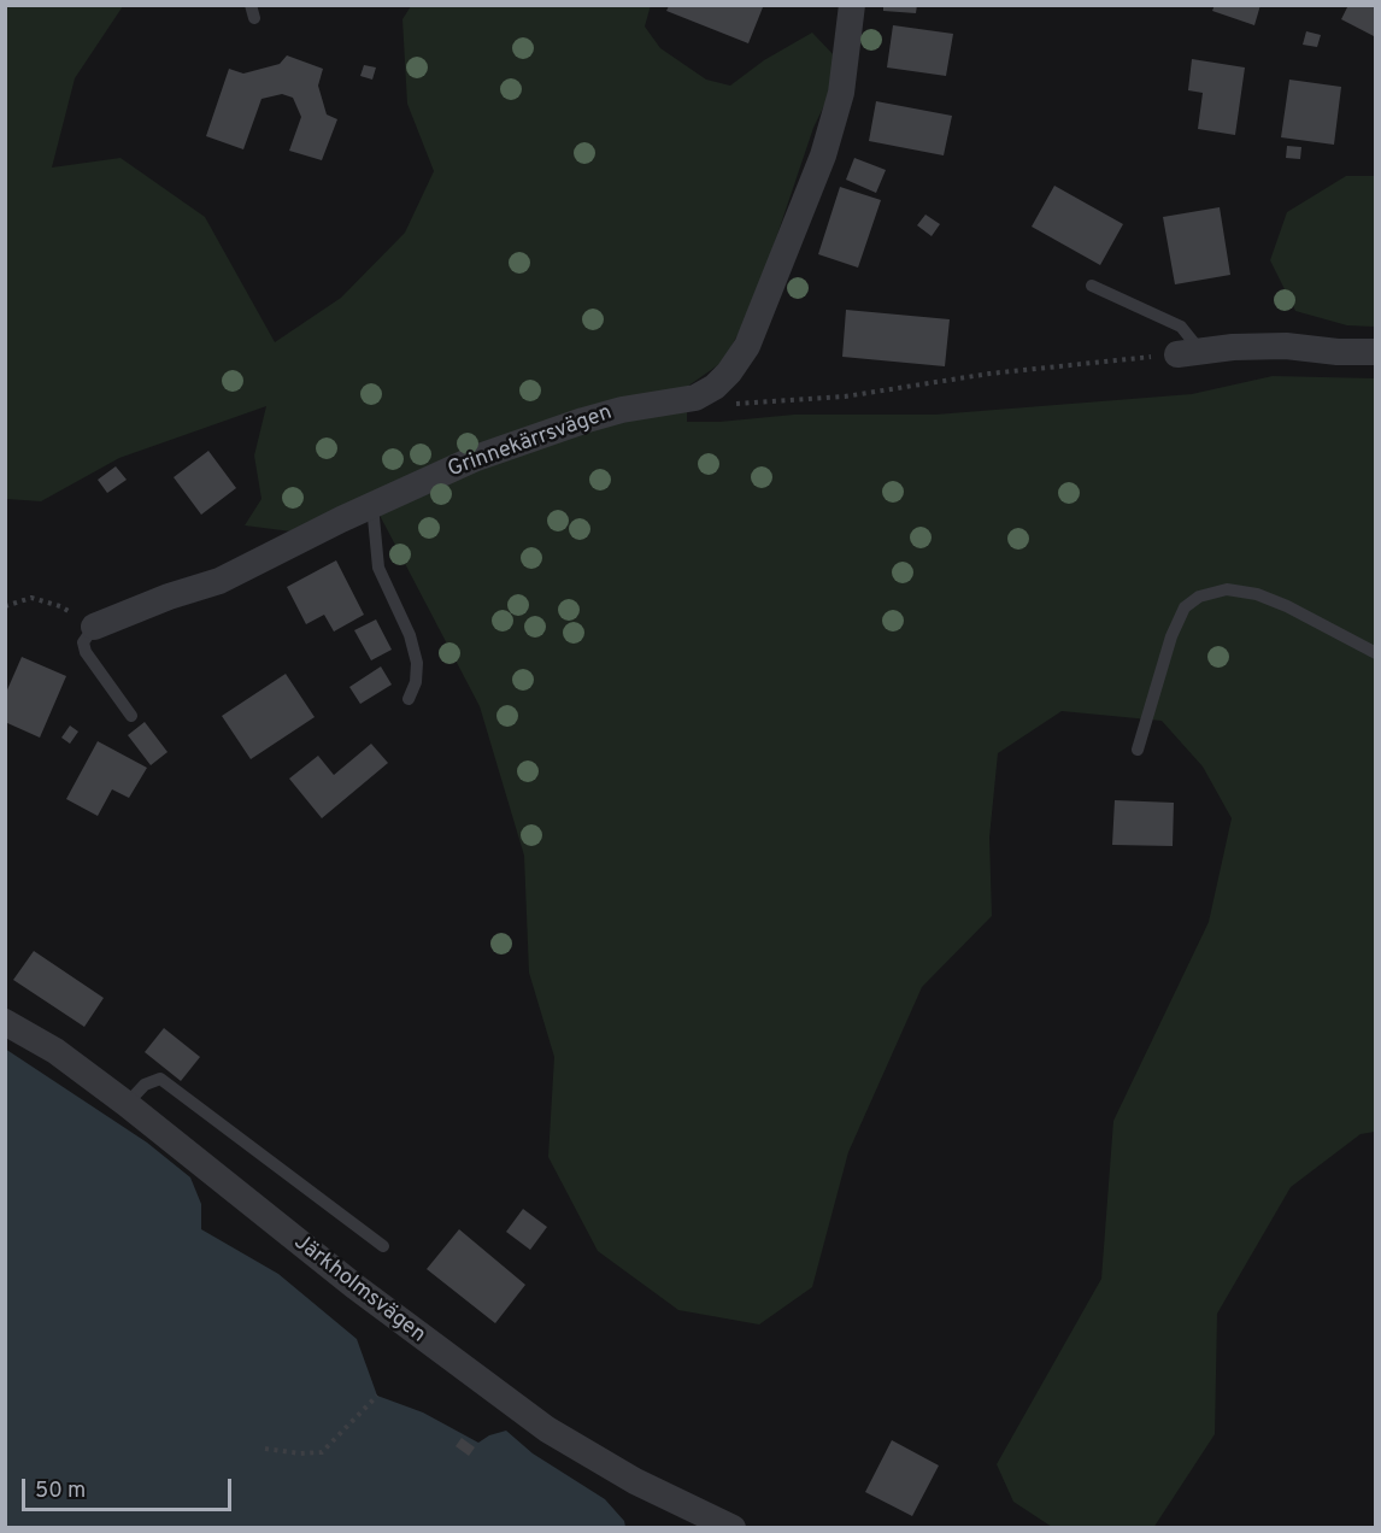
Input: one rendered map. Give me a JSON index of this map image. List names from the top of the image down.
{
  "streets": {
    "street": ["Grinnekärrsvägen", "Järkholmsvägen"]
  },
  "scale_bar": "50 m"
}
